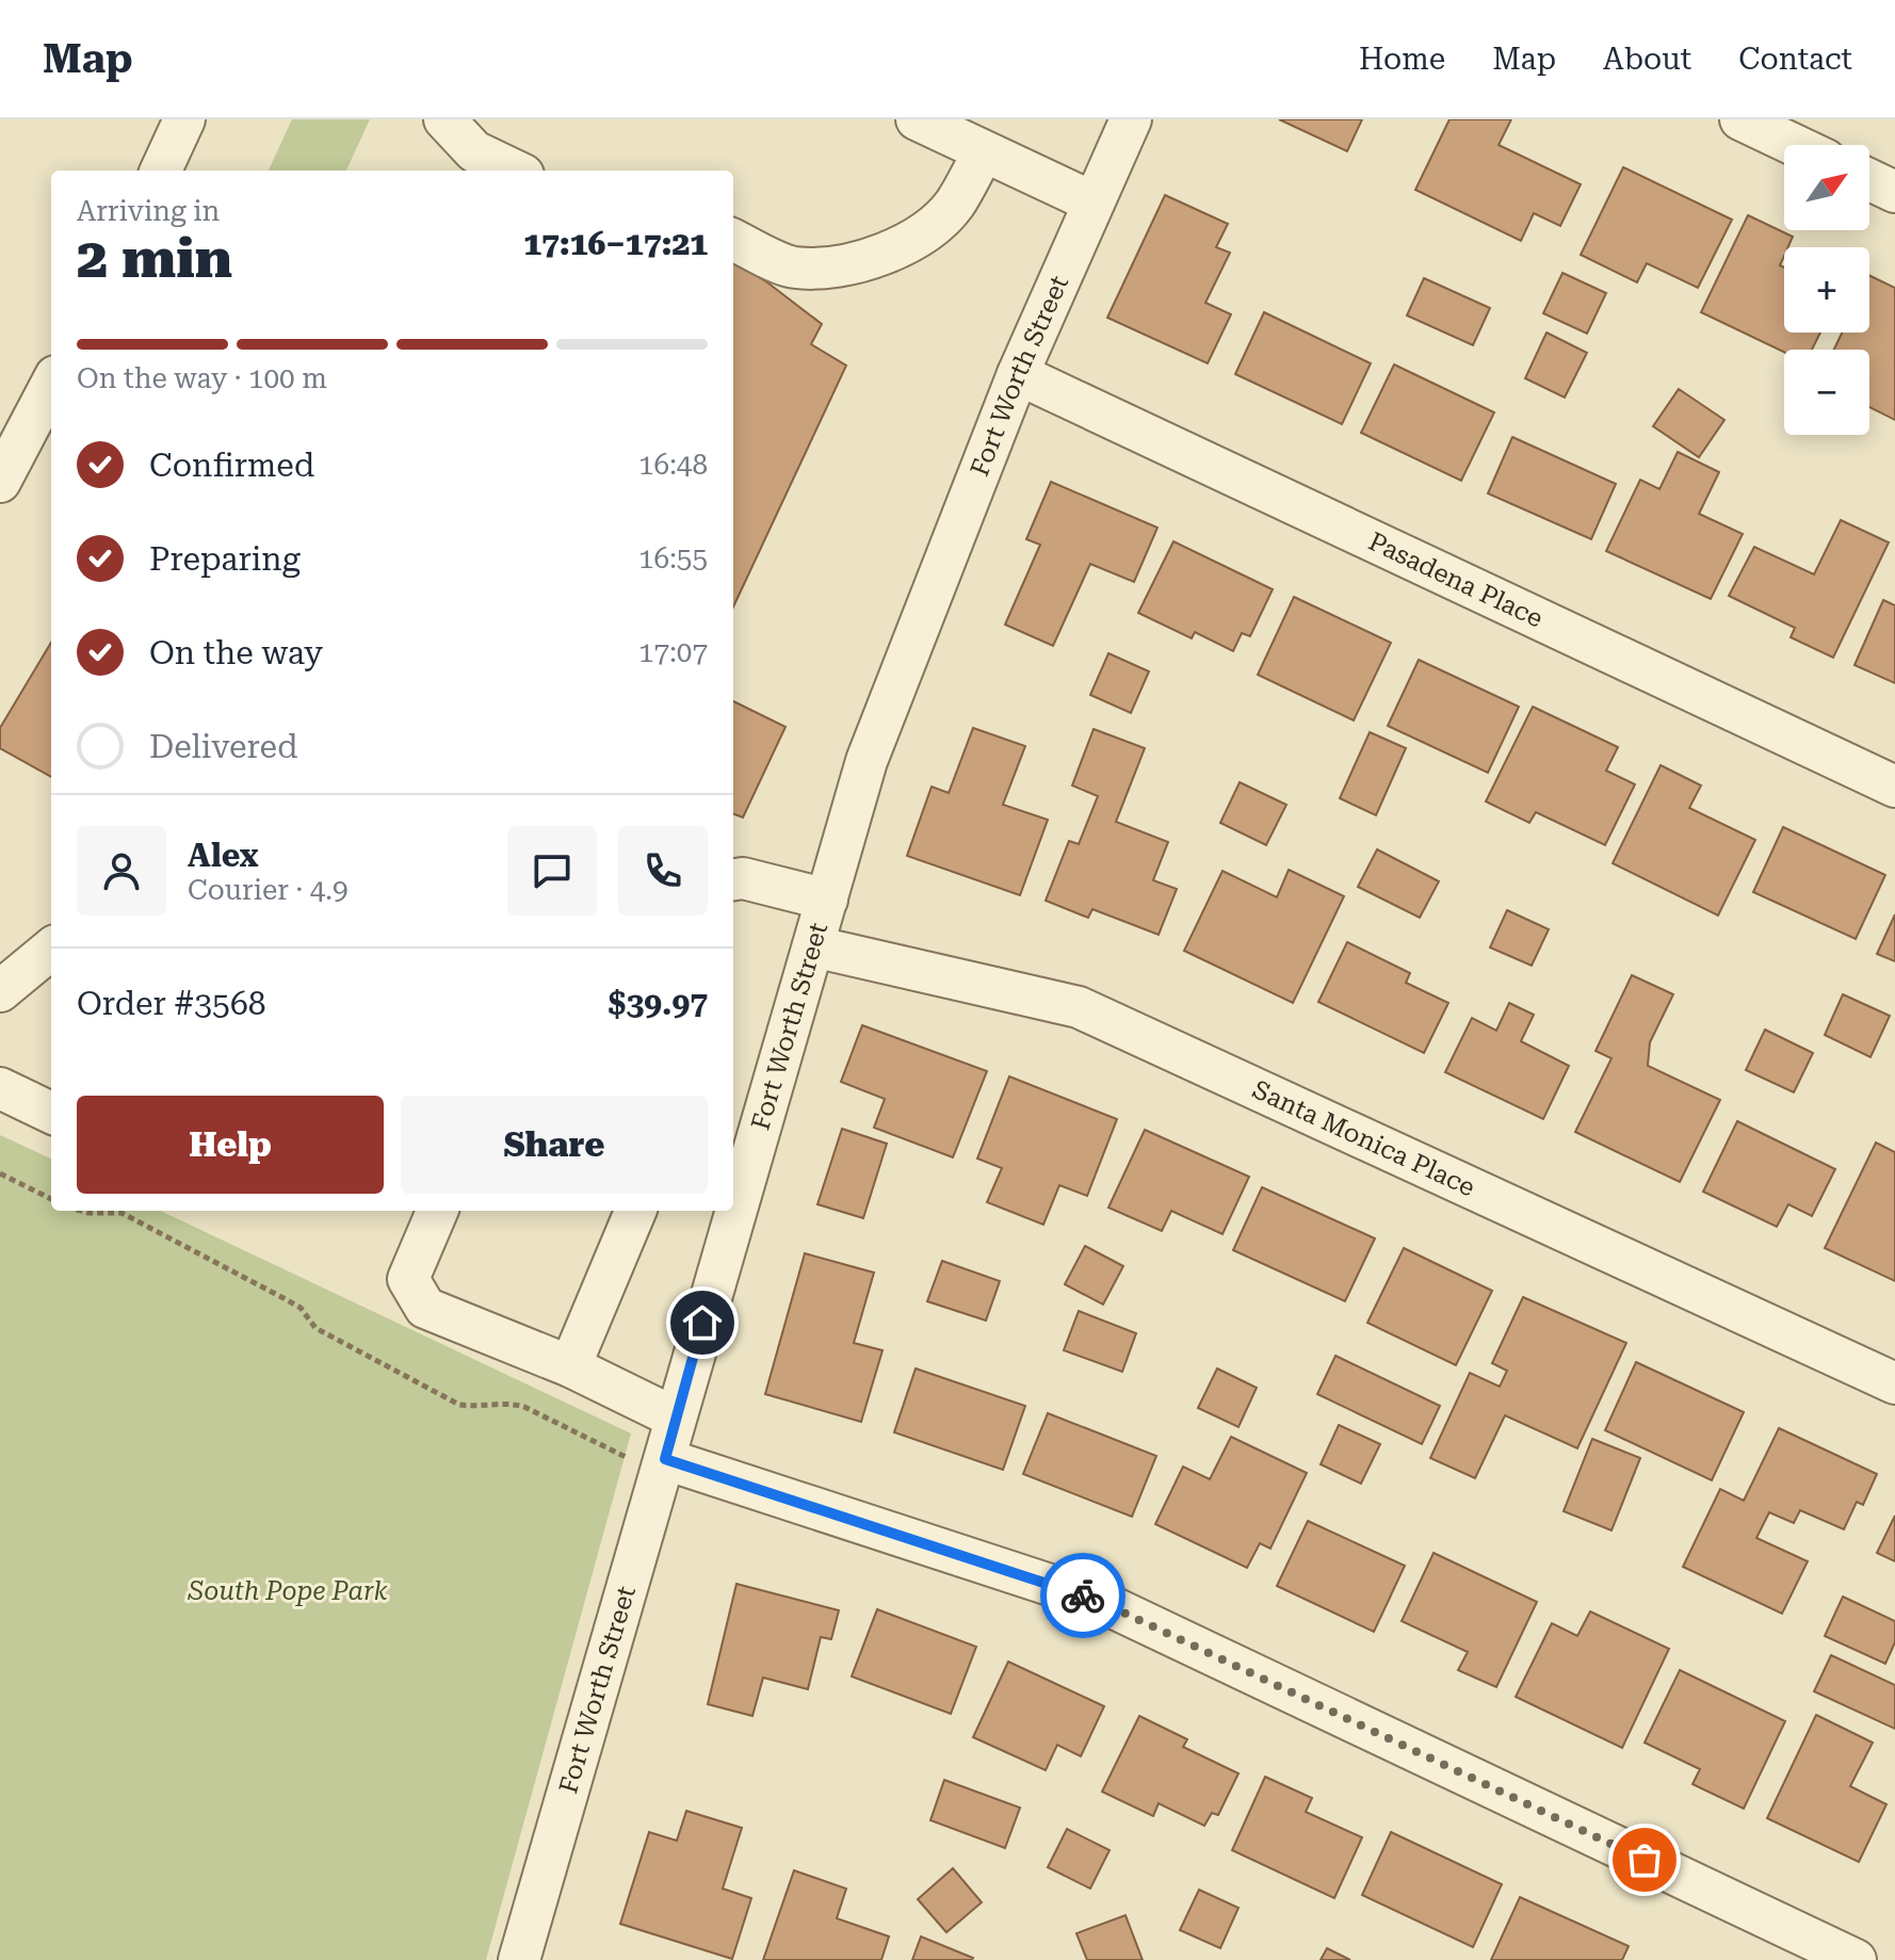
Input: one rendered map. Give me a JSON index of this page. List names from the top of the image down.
{
  "streets": {
    "street": ["Fort Worth Street", "Pasadena Place", "Santa Monica Place"]
  },
  "crossings": [
    ["Fort Worth Street", "Pasadena Place"],
    ["Fort Worth Street", "Santa Monica Place"]
  ],
  "parks": ["South Pope Park"],
  "north": "top right",
  "page": {
    "header": "Map",
    "nav": [
      "Home",
      "Map",
      "About",
      "Contact"
    ],
    "map_buttons": ["+", "−"],
    "heading": ["2 min", "Arriving in", "17:16–17:21"],
    "panel": [
      "Alex",
      "Courier · 4.9",
      "Order #3568",
      "$39.97"
    ],
    "bar": "On the way · 100 m",
    "list": [
      ["Confirmed", "16:48"],
      ["Preparing", "16:55"],
      ["On the way", "17:07"],
      "Delivered"
    ],
    "buttons": ["Help", "Share"]
  }
}
